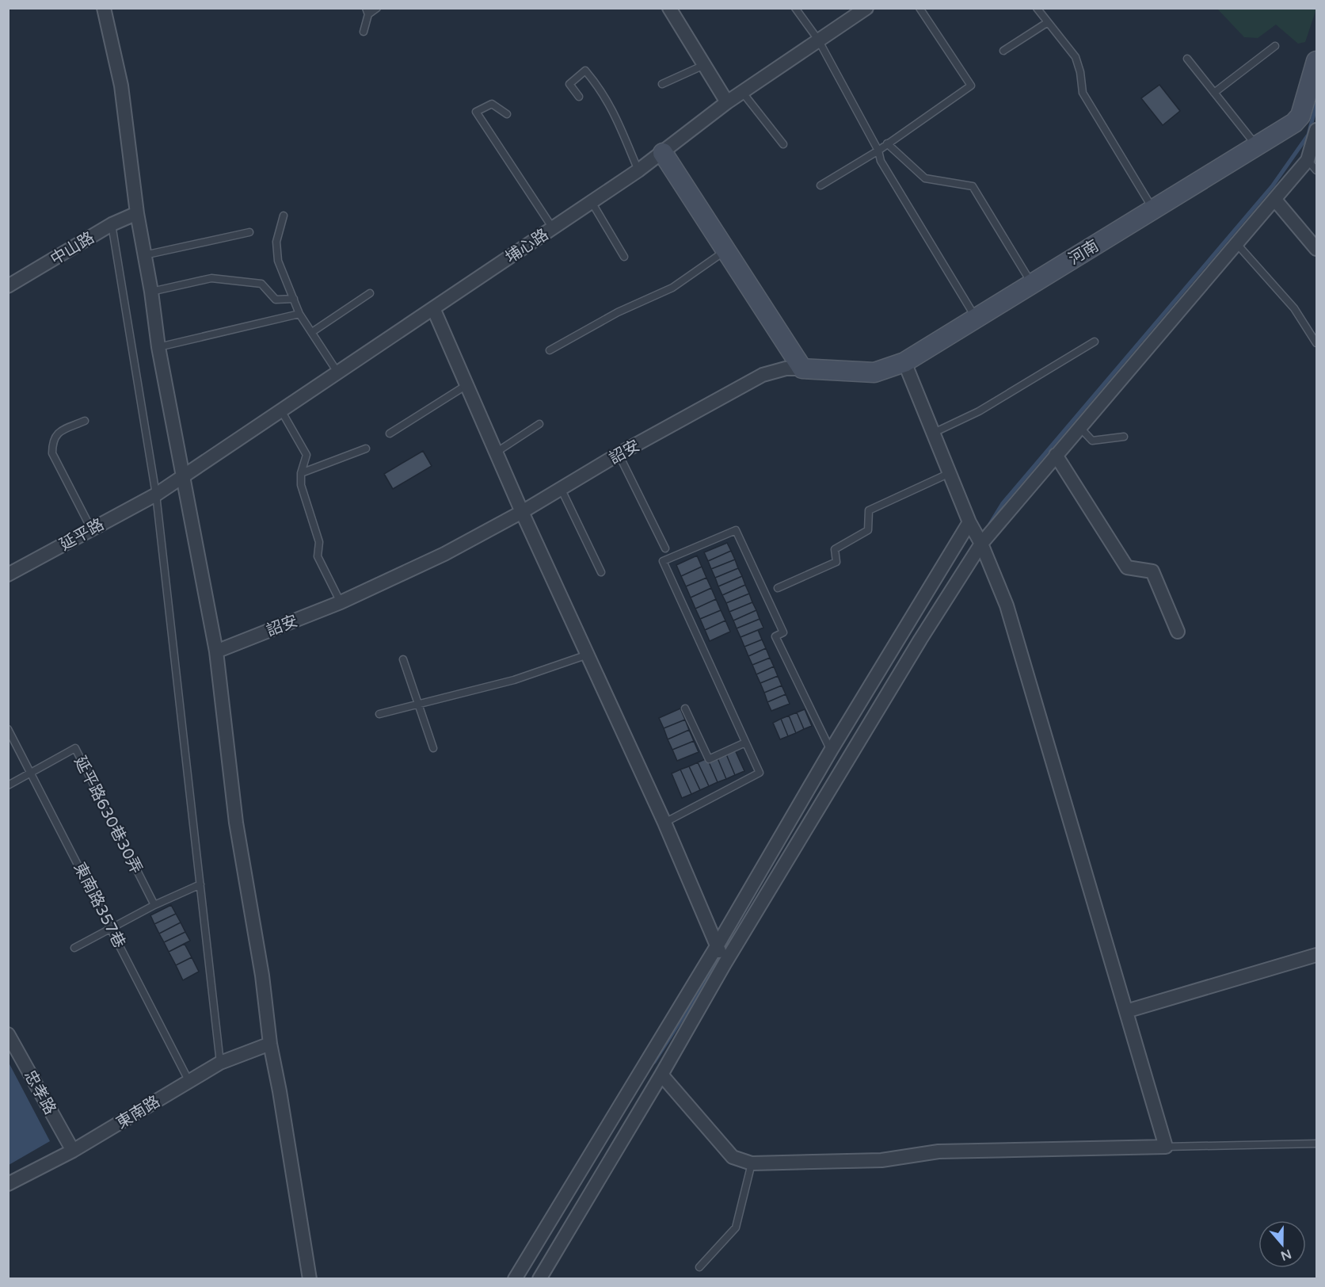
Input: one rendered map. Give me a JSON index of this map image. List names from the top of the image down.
{
  "streets": {
    "street": [
      "埔心路",
      "中山路",
      "河南",
      "詔安",
      "延平路",
      "忠孝路",
      "東南路"
    ],
    "lane": ["延平路630巷30弄", "東南路357巷"]
  },
  "crossings": [
    ["埔心路", "延平路"],
    ["河南", "詔安"],
    ["延平路630巷30弄", "東南路357巷"],
    ["東南路357巷", "東南路"],
    ["忠孝路", "東南路"]
  ],
  "north": "bottom"
}
